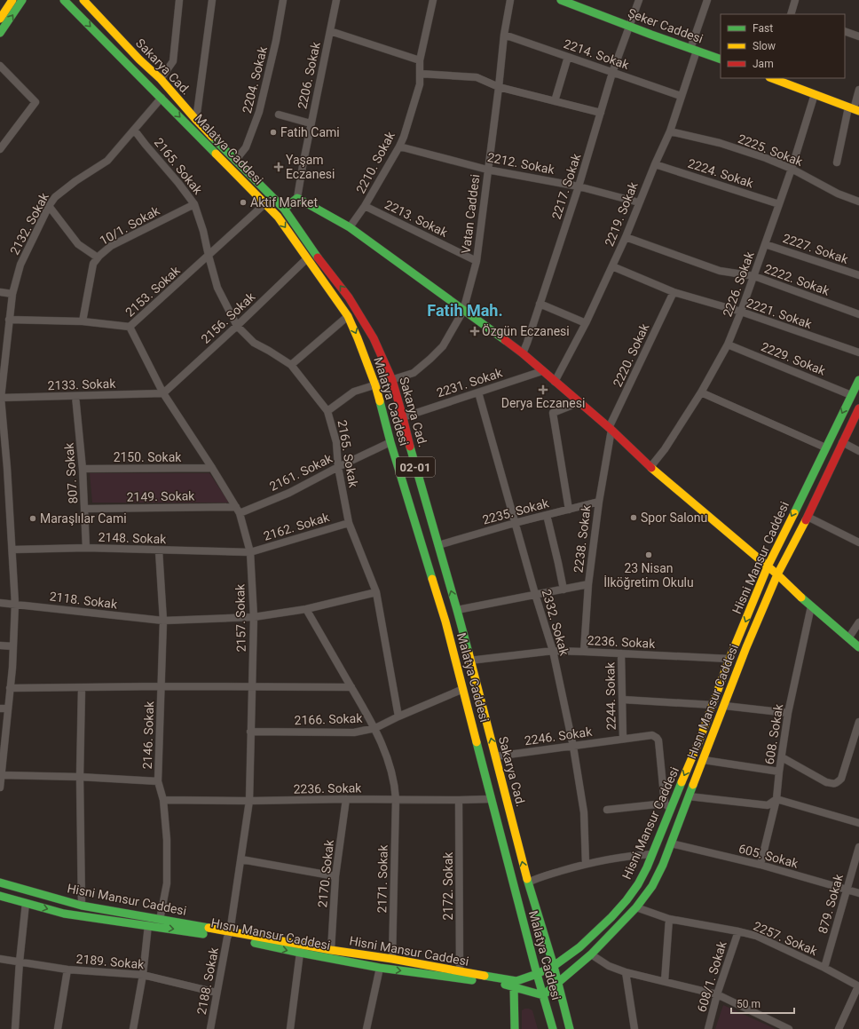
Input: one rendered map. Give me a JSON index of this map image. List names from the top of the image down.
{
  "streets": {
    "main road": [
      "Şeker Caddesi",
      "Sakarya Cad.",
      "Malatya Caddesi",
      "02-01",
      "Hisni Mansur Caddesi",
      "Hısnı Mansur Caddesi"
    ],
    "street": [
      "2214. Sokak",
      "2206. Sokak",
      "2204. Sokak",
      "2225. Sokak",
      "2210. Sokak",
      "2212. Sokak",
      "2165. Sokak",
      "2224. Sokak",
      "2217. Sokak",
      "Vatan Caddesi",
      "2219. Sokak",
      "2213. Sokak",
      "2132. Sokak",
      "10/1. Sokak",
      "2227. Sokak",
      "2222. Sokak",
      "2226. Sokak",
      "2153. Sokak",
      "2221. Sokak",
      "2156. Sokak",
      "2220. Sokak",
      "2229. Sokak",
      "2231. Sokak",
      "2133. Sokak",
      "2150. Sokak",
      "2161. Sokak",
      "807. Sokak",
      "2149. Sokak",
      "2235. Sokak",
      "2162. Sokak",
      "2148. Sokak",
      "2238. Sokak",
      "2118. Sokak",
      "2157. Sokak",
      "2332. Sokak",
      "2236. Sokak",
      "2244. Sokak",
      "2166. Sokak",
      "608. Sokak",
      "2146. Sokak",
      "2246. Sokak",
      "605. Sokak",
      "2170. Sokak",
      "2171. Sokak",
      "2172. Sokak",
      "879. Sokak",
      "2257. Sokak",
      "2189. Sokak",
      "608/1. Sokak",
      "2188. Sokak"
    ]
  },
  "crossings": [
    ["Şeker Caddesi", "2217. Sokak"],
    ["Şeker Caddesi", "2219. Sokak"],
    ["2214. Sokak", "2217. Sokak"],
    ["2214. Sokak", "Vatan Caddesi"],
    ["2214. Sokak", "2219. Sokak"],
    ["Sakarya Cad.", "2204. Sokak"],
    ["Sakarya Cad.", "Vatan Caddesi"],
    ["Sakarya Cad.", "2231. Sokak"],
    ["Sakarya Cad.", "2235. Sokak"],
    ["Sakarya Cad.", "Hisni Mansur Caddesi"],
    ["Sakarya Cad.", "2236. Sokak"],
    ["Sakarya Cad.", "Hısnı Mansur Caddesi"],
    ["Sakarya Cad.", "2246. Sokak"],
    ["Malatya Caddesi", "Vatan Caddesi"],
    ["Malatya Caddesi", "2132. Sokak"],
    ["Malatya Caddesi", "2153. Sokak"],
    ["Malatya Caddesi", "2156. Sokak"],
    ["Malatya Caddesi", "2161. Sokak"],
    ["Malatya Caddesi", "Hisni Mansur Caddesi"],
    ["Malatya Caddesi", "2236. Sokak"],
    ["Malatya Caddesi", "Hısnı Mansur Caddesi"],
    ["Malatya Caddesi", "2166. Sokak"],
    ["2225. Sokak", "2219. Sokak"],
    ["2225. Sokak", "2226. Sokak"],
    ["2210. Sokak", "2212. Sokak"],
    ["2210. Sokak", "2213. Sokak"],
    ["2212. Sokak", "2217. Sokak"],
    ["2212. Sokak", "Vatan Caddesi"],
    ["2212. Sokak", "2219. Sokak"],
    ["2165. Sokak", "Vatan Caddesi"],
    ["2165. Sokak", "2132. Sokak"],
    ["2165. Sokak", "10/1. Sokak"],
    ["2165. Sokak", "2153. Sokak"],
    ["2165. Sokak", "2156. Sokak"],
    ["2165. Sokak", "2161. Sokak"],
    ["2165. Sokak", "2162. Sokak"],
    ["2165. Sokak", "2118. Sokak"],
    ["2165. Sokak", "2166. Sokak"],
    ["2224. Sokak", "2219. Sokak"],
    ["2224. Sokak", "2226. Sokak"],
    ["Vatan Caddesi", "2213. Sokak"],
    ["2219. Sokak", "2222. Sokak"],
    ["2219. Sokak", "2221. Sokak"],
    ["2132. Sokak", "2153. Sokak"],
    ["2132. Sokak", "2133. Sokak"],
    ["2132. Sokak", "2148. Sokak"],
    ["2132. Sokak", "2118. Sokak"],
    ["10/1. Sokak", "2153. Sokak"],
    ["2227. Sokak", "2226. Sokak"],
    ["2222. Sokak", "2226. Sokak"],
    ["2226. Sokak", "2221. Sokak"],
    ["2226. Sokak", "2229. Sokak"],
    ["2153. Sokak", "2157. Sokak"],
    ["2221. Sokak", "2220. Sokak"],
    ["2156. Sokak", "2133. Sokak"],
    ["2156. Sokak", "2157. Sokak"],
    ["2220. Sokak", "2238. Sokak"],
    ["2229. Sokak", "Hisni Mansur Caddesi"],
    ["2231. Sokak", "2332. Sokak"],
    ["2133. Sokak", "807. Sokak"],
    ["2133. Sokak", "2157. Sokak"],
    ["2150. Sokak", "807. Sokak"],
    ["2150. Sokak", "2157. Sokak"],
    ["2161. Sokak", "2149. Sokak"],
    ["2161. Sokak", "2157. Sokak"],
    ["807. Sokak", "2149. Sokak"],
    ["807. Sokak", "2148. Sokak"],
    ["2149. Sokak", "2157. Sokak"],
    ["2235. Sokak", "2238. Sokak"],
    ["2235. Sokak", "2332. Sokak"],
    ["2162. Sokak", "2148. Sokak"],
    ["2162. Sokak", "2157. Sokak"],
    ["2148. Sokak", "2157. Sokak"],
    ["2148. Sokak", "2146. Sokak"],
    ["2238. Sokak", "2236. Sokak"],
    ["Hisni Mansur Caddesi", "2157. Sokak"],
    ["Hisni Mansur Caddesi", "2236. Sokak"],
    ["Hisni Mansur Caddesi", "Hısnı Mansur Caddesi"],
    ["Hisni Mansur Caddesi", "2146. Sokak"],
    ["Hisni Mansur Caddesi", "2246. Sokak"],
    ["Hisni Mansur Caddesi", "2170. Sokak"],
    ["Hisni Mansur Caddesi", "2171. Sokak"],
    ["Hisni Mansur Caddesi", "2172. Sokak"],
    ["Hisni Mansur Caddesi", "2188. Sokak"],
    ["2118. Sokak", "2157. Sokak"],
    ["2118. Sokak", "2146. Sokak"],
    ["2118. Sokak", "2171. Sokak"],
    ["2157. Sokak", "2236. Sokak"],
    ["2157. Sokak", "Hısnı Mansur Caddesi"],
    ["2157. Sokak", "2166. Sokak"],
    ["2157. Sokak", "2188. Sokak"],
    ["2332. Sokak", "2236. Sokak"],
    ["2332. Sokak", "2246. Sokak"],
    ["2236. Sokak", "2244. Sokak"],
    ["2236. Sokak", "2146. Sokak"],
    ["2236. Sokak", "2170. Sokak"],
    ["2236. Sokak", "2171. Sokak"],
    ["2236. Sokak", "2172. Sokak"],
    ["2244. Sokak", "2246. Sokak"],
    ["Hısnı Mansur Caddesi", "605. Sokak"],
    ["Hısnı Mansur Caddesi", "2257. Sokak"],
    ["Hısnı Mansur Caddesi", "2188. Sokak"],
    ["2166. Sokak", "2171. Sokak"],
    ["608. Sokak", "605. Sokak"],
    ["605. Sokak", "879. Sokak"],
    ["879. Sokak", "2257. Sokak"],
    ["2257. Sokak", "608/1. Sokak"],
    ["2189. Sokak", "2188. Sokak"]
  ],
  "one_way": ["Sakarya Cad.", "Malatya Caddesi"],
  "districts": ["Fatih Mah."],
  "places": {
    "other": [
      "Fatih Cami",
      "Aktif Market",
      "Spor Salonu",
      "Maraşlılar Cami",
      "23 Nisan İlköğretim Okulu"
    ],
    "health": ["Yaşam Eczanesi", "Özgün Eczanesi", "Derya Eczanesi"]
  },
  "legend": ["Fast", "Slow", "Jam"],
  "scale_bar": "50 m"
}
